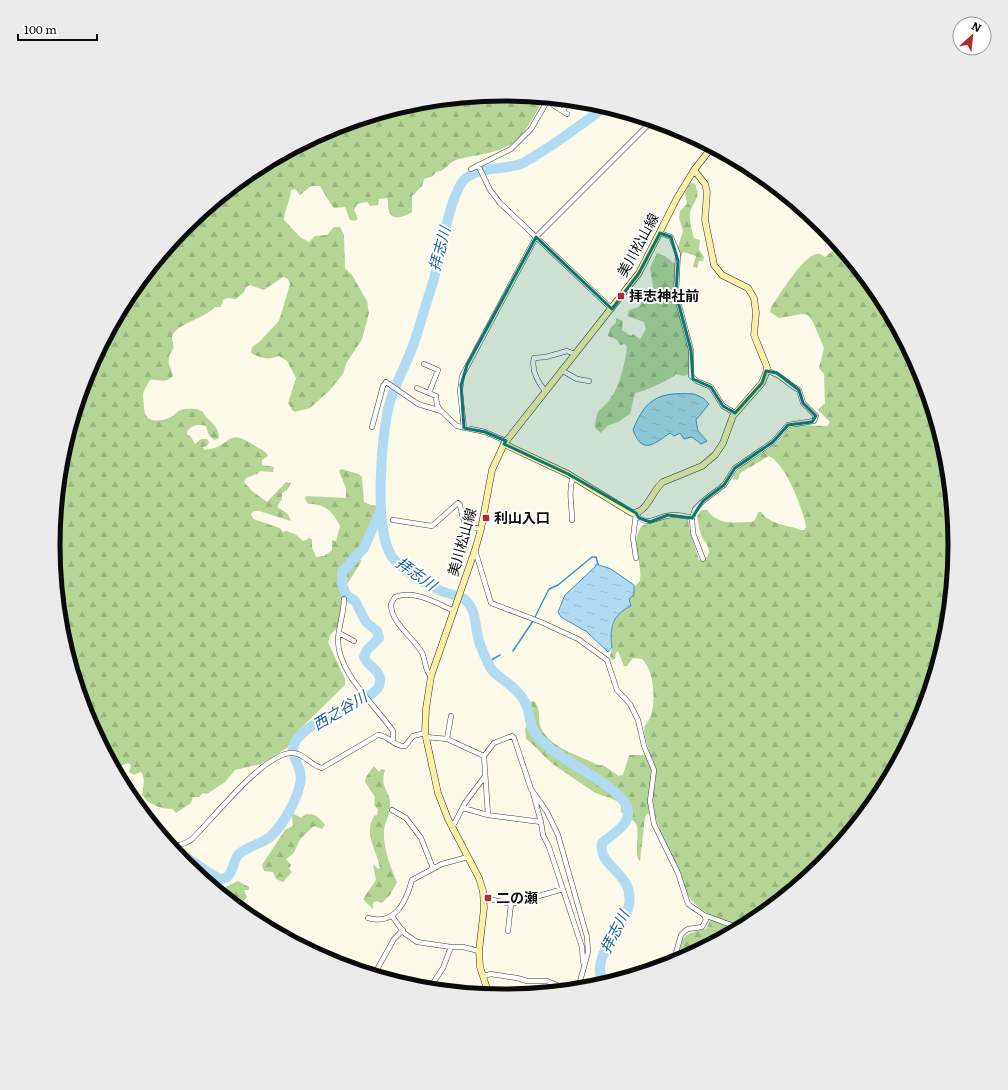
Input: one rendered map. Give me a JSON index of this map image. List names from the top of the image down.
{
  "streets": {
    "main road": ["美川松山線"]
  },
  "water": ["拝志川", "西之谷川"],
  "places": {
    "transit": ["拝志神社前", "利山入口", "二の瀬"]
  },
  "scale_bar": "100 m",
  "north": "top right"
}
